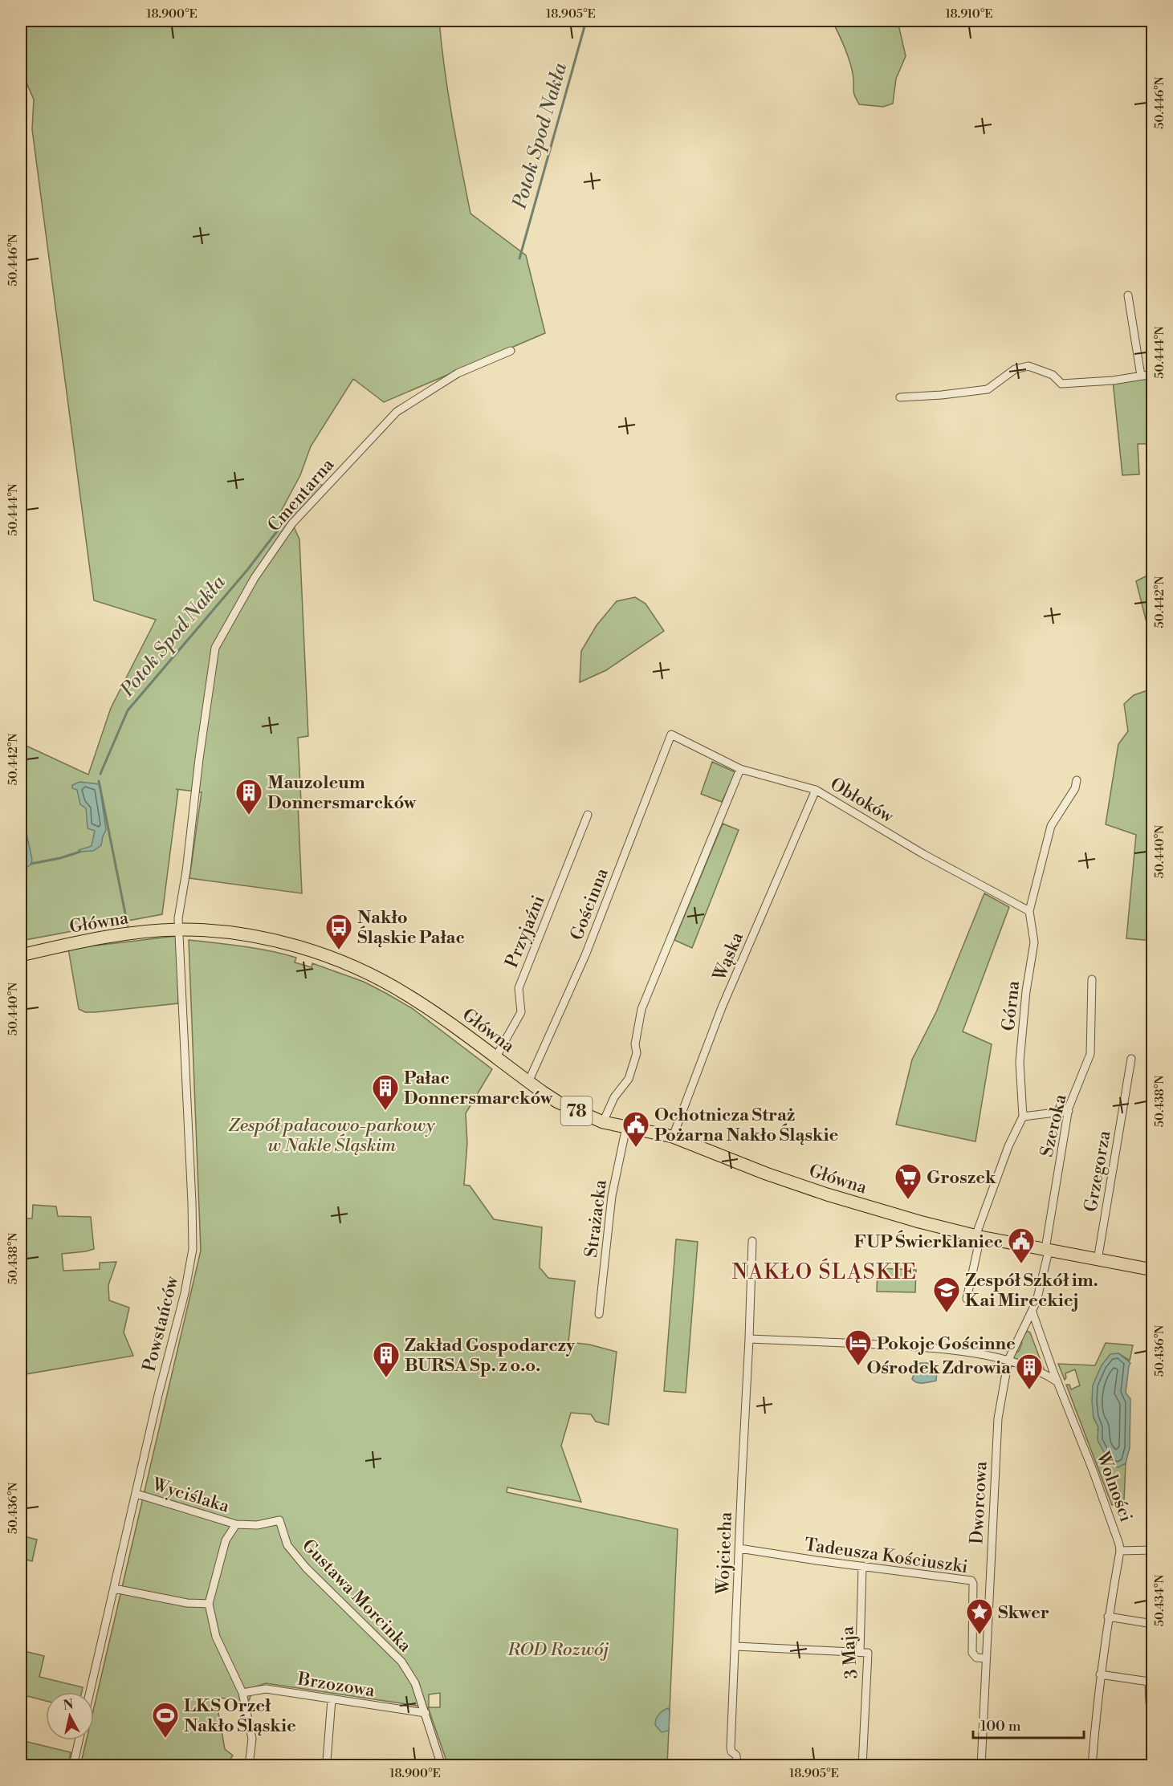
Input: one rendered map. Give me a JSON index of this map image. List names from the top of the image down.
{
  "streets": {
    "main road": ["Główna", "78"],
    "street": [
      "Cmentarna",
      "Obłoków",
      "Gościnna",
      "Przyjaźni",
      "Wąska",
      "Górna",
      "Szeroka",
      "Grzegorza",
      "Strażacka",
      "Powstańców",
      "Wolności",
      "Wyciślaka",
      "Dworcowa",
      "Wojciecha",
      "Tadeusza Kościuszki",
      "Gustawa Morcinka",
      "3 Maja",
      "Brzozowa"
    ]
  },
  "crossings": [
    ["Cmentarna", "Główna"],
    ["Cmentarna", "Powstańców"],
    ["Obłoków", "Gościnna"],
    ["Obłoków", "Wąska"],
    ["Obłoków", "Górna"],
    ["Gościnna", "Główna"],
    ["Główna", "Przyjaźni"],
    ["Główna", "Wąska"],
    ["Główna", "Górna"],
    ["Główna", "Szeroka"],
    ["Główna", "Grzegorza"],
    ["Główna", "Strażacka"],
    ["Główna", "Powstańców"],
    ["Główna", "Dworcowa"],
    ["Szeroka", "Dworcowa"],
    ["Powstańców", "Wyciślaka"],
    ["Wolności", "Dworcowa"],
    ["Wyciślaka", "Gustawa Morcinka"],
    ["Dworcowa", "Tadeusza Kościuszki"],
    ["Wojciecha", "Tadeusza Kościuszki"],
    ["Tadeusza Kościuszki", "3 Maja"],
    ["Gustawa Morcinka", "Brzozowa"]
  ],
  "districts": ["NAKŁO ŚLĄSKIE"],
  "water": ["Potok Spod Nakła"],
  "parks": ["Zespół pałacowo-parkowy w Nakle Śląskim", "ROD Rozwój"],
  "places": {
    "building": [
      "Mauzoleum Donnersmarcków",
      "Pałac Donnersmarcków",
      "Zakład Gospodarczy BURSA Sp. z o.o.",
      "Ośrodek Zdrowia"
    ],
    "bus stop": ["Nakło Śląskie Pałac"],
    "public building": ["Ochotnicza Straż Pożarna Nakło Śląskie", "FUP Świerklaniec"],
    "supermarket": ["Groszek"],
    "school or university": ["Zespół Szkół im. Kai Mireckiej"],
    "hotel": ["Pokoje Gościnne"],
    "place": ["Skwer"],
    "sports": ["LKS Orzeł Nakło Śląskie"]
  },
  "scale_bar": "100 m",
  "north": "top",
  "coordinates": [
    "18.900°E",
    "18.905°E",
    "18.910°E",
    "50.446°N",
    "50.444°N",
    "50.442°N",
    "50.440°N",
    "50.438°N",
    "50.436°N",
    "50.434°N"
  ]
}
